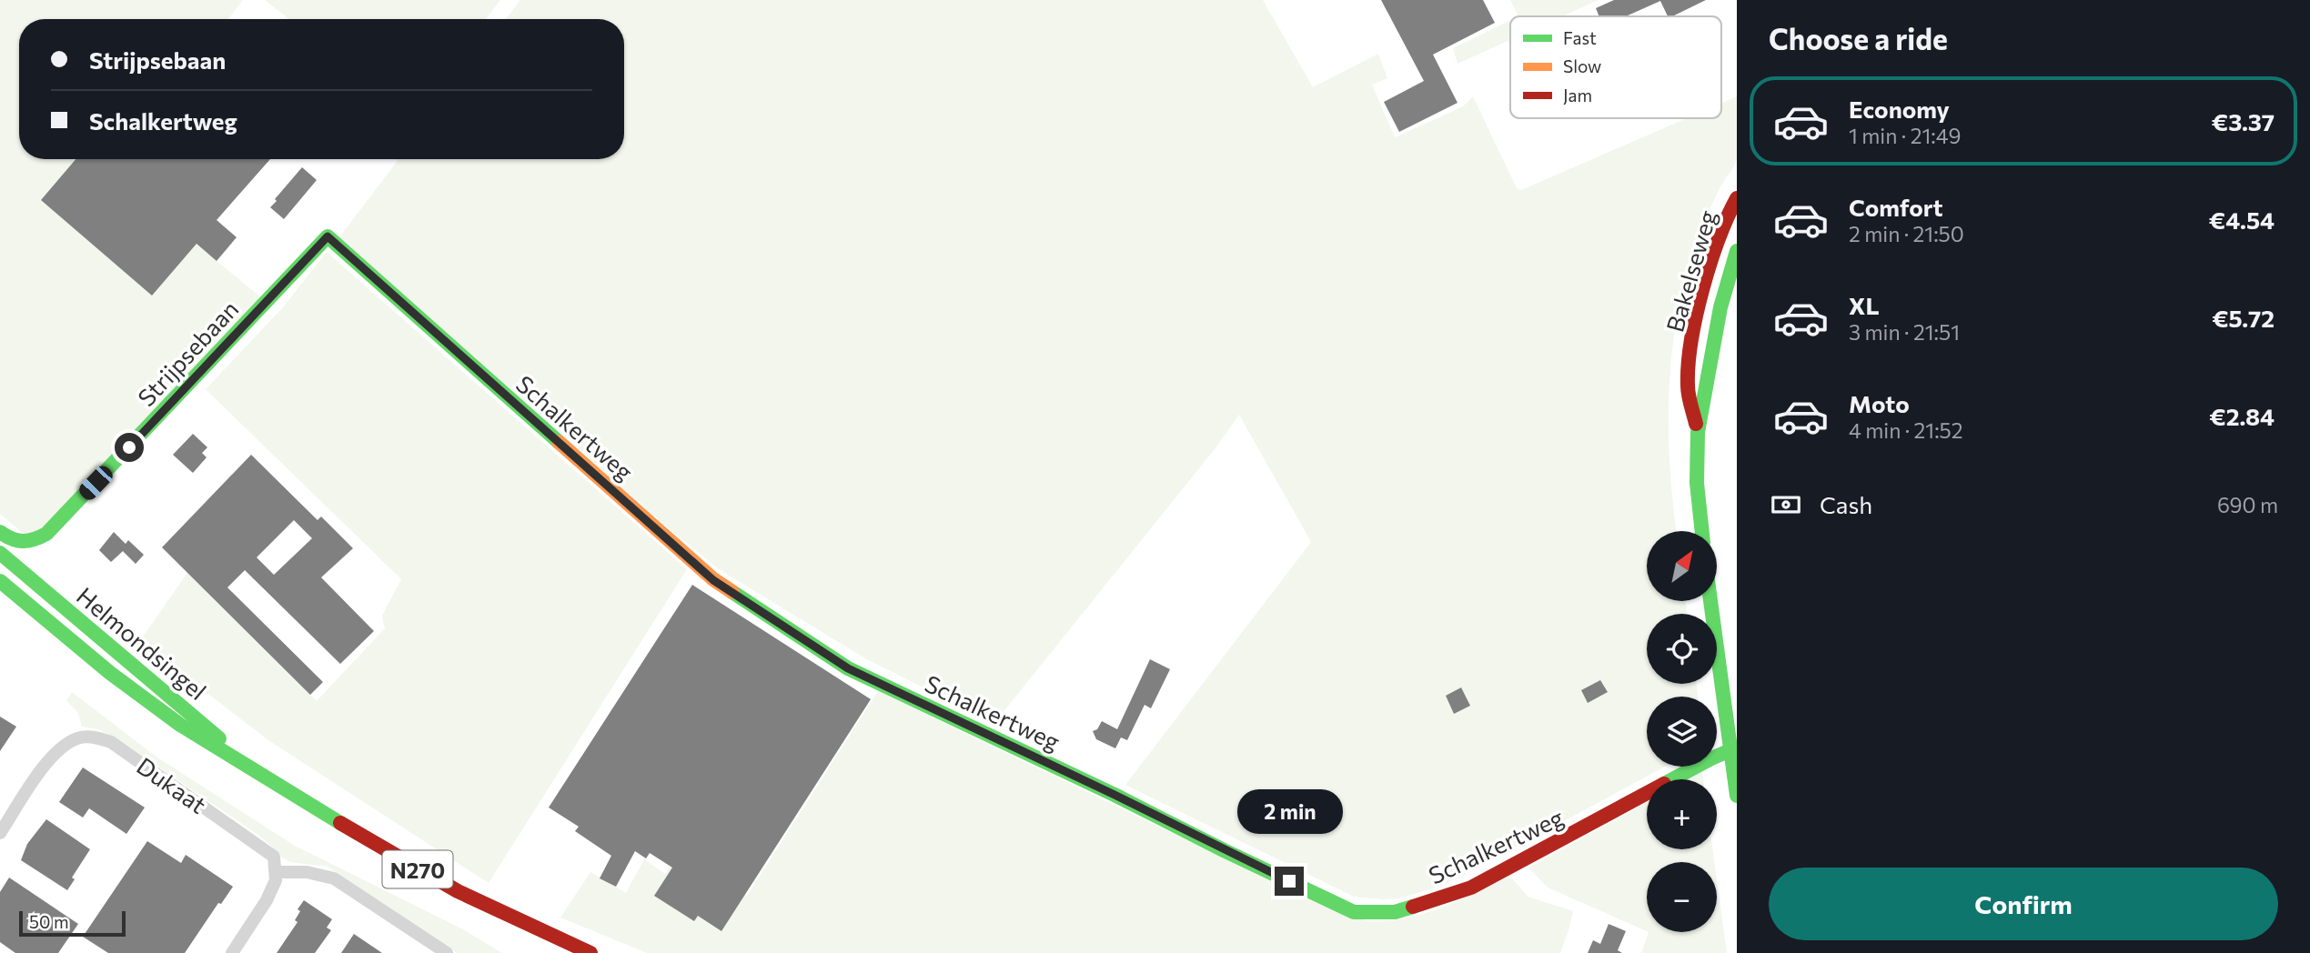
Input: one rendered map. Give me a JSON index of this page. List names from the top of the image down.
{
  "streets": {
    "street": [
      "Bakelseweg",
      "Strijpsebaan",
      "Schalkertweg",
      "Helmondsingel",
      "Dukaat",
      "N270"
    ]
  },
  "crossings": [
    ["Strijpsebaan", "Schalkertweg"]
  ],
  "legend": ["Fast", "Slow", "Jam"],
  "scale_bar": "50 m",
  "north": "top right",
  "page": {
    "heading": "Choose a ride",
    "banner": ["Strijpsebaan", "Schalkertweg"],
    "list": [
      {
        "name": "Economy",
        "note": "1 min · 21:49",
        "value": "€3.37"
      },
      {
        "name": "Comfort",
        "note": "2 min · 21:50",
        "value": "€4.54"
      },
      {
        "name": "XL",
        "note": "3 min · 21:51",
        "value": "€5.72"
      },
      {
        "name": "Moto",
        "note": "4 min · 21:52",
        "value": "€2.84"
      }
    ],
    "pay": ["Cash", "690 m"],
    "map_buttons": ["+", "−"],
    "bubble": "2 min",
    "buttons": "Confirm",
    "scale": "50 m"
  }
}
